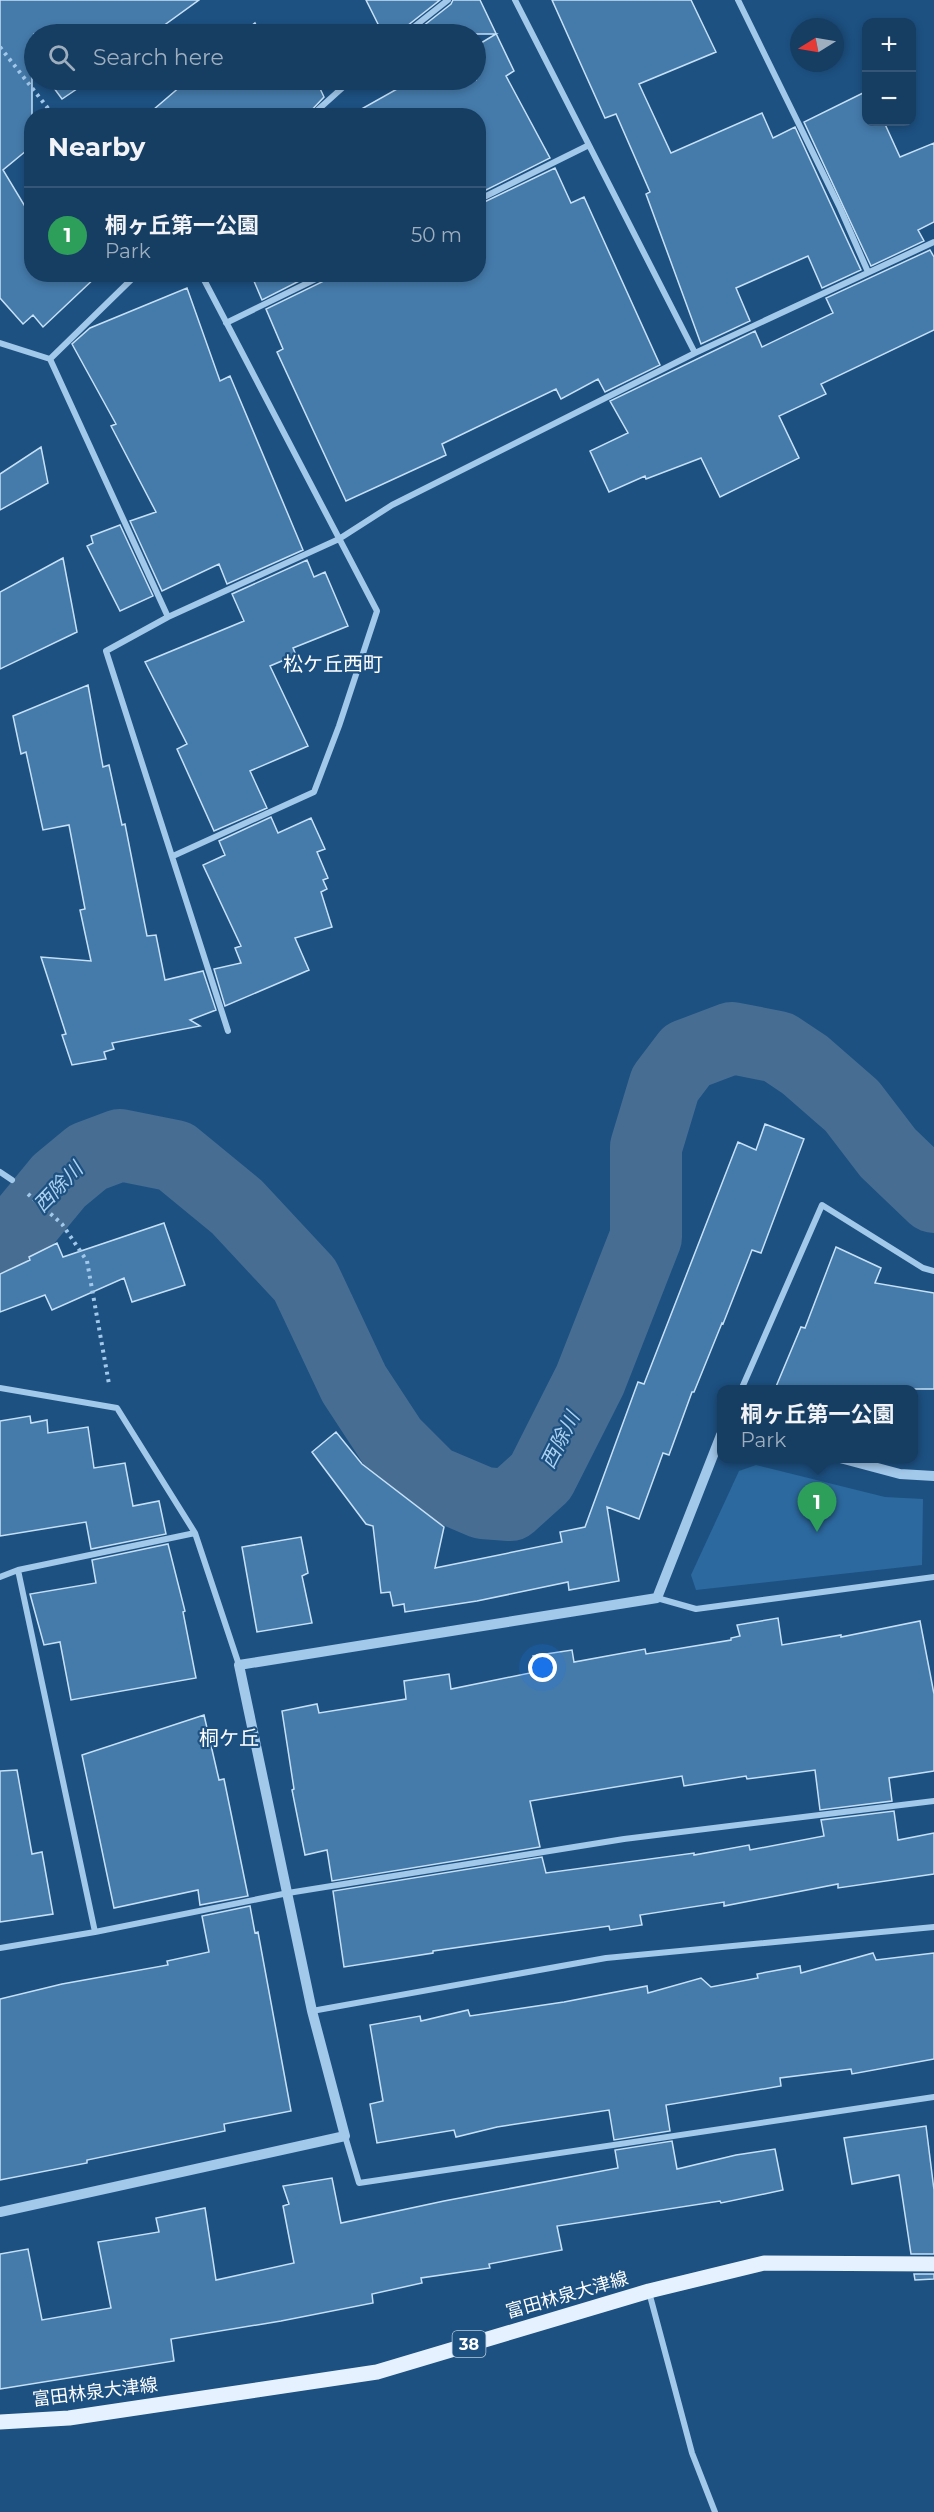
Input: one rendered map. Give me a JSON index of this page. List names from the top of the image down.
{
  "streets": {
    "main road": ["富田林泉大津線", "38"]
  },
  "districts": ["松ケ丘西町", "桐ケ丘"],
  "water": ["西除川"],
  "north": "left",
  "page": {
    "map_buttons": ["+", "−"],
    "search": "Search here",
    "heading": "Nearby",
    "list": [
      {
        "mark": "1",
        "name": "桐ヶ丘第一公園",
        "note": "Park",
        "value": "50 m"
      }
    ],
    "popup": ["桐ヶ丘第一公園", "Park"],
    "pins": "1"
  }
}
